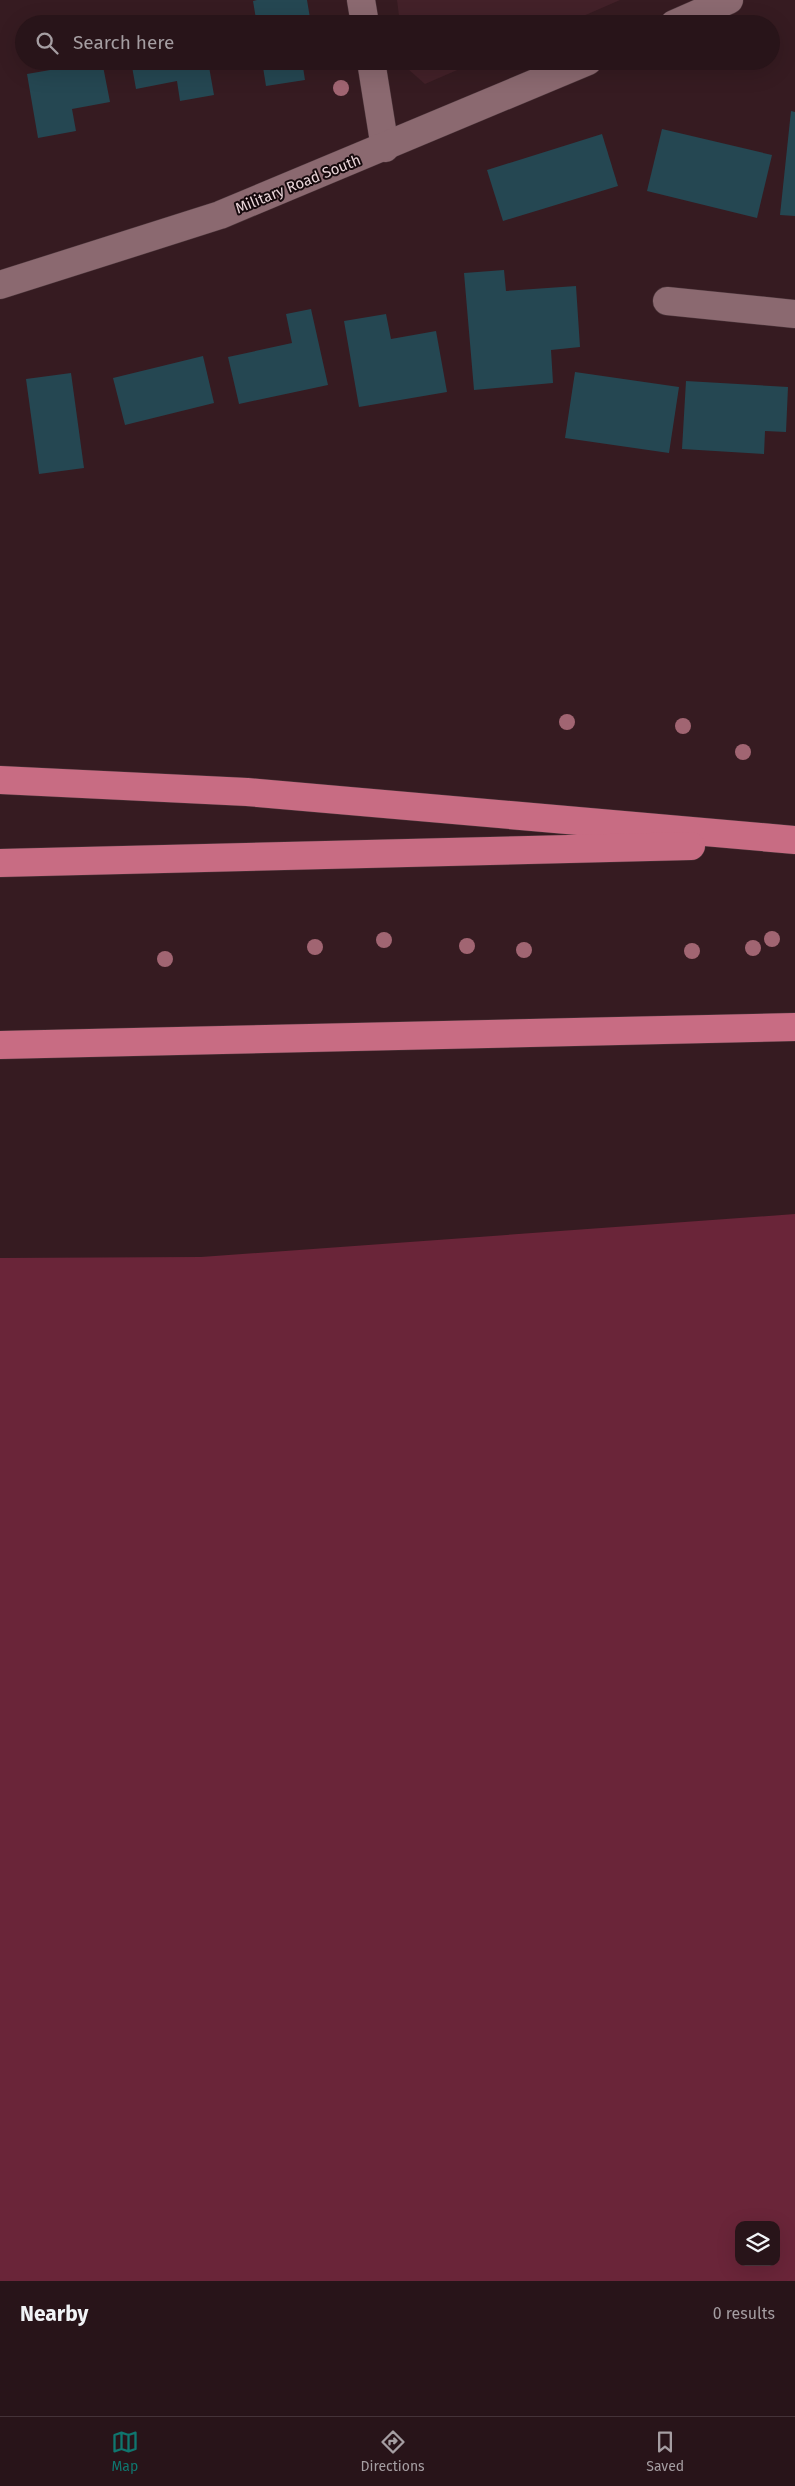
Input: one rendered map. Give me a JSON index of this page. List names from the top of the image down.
{
  "streets": {
    "main road": ["Military Road South"]
  },
  "page": {
    "search": "Search here",
    "heading": ["Nearby", "0 results"],
    "nav": ["Map", "Directions", "Saved"]
  }
}
